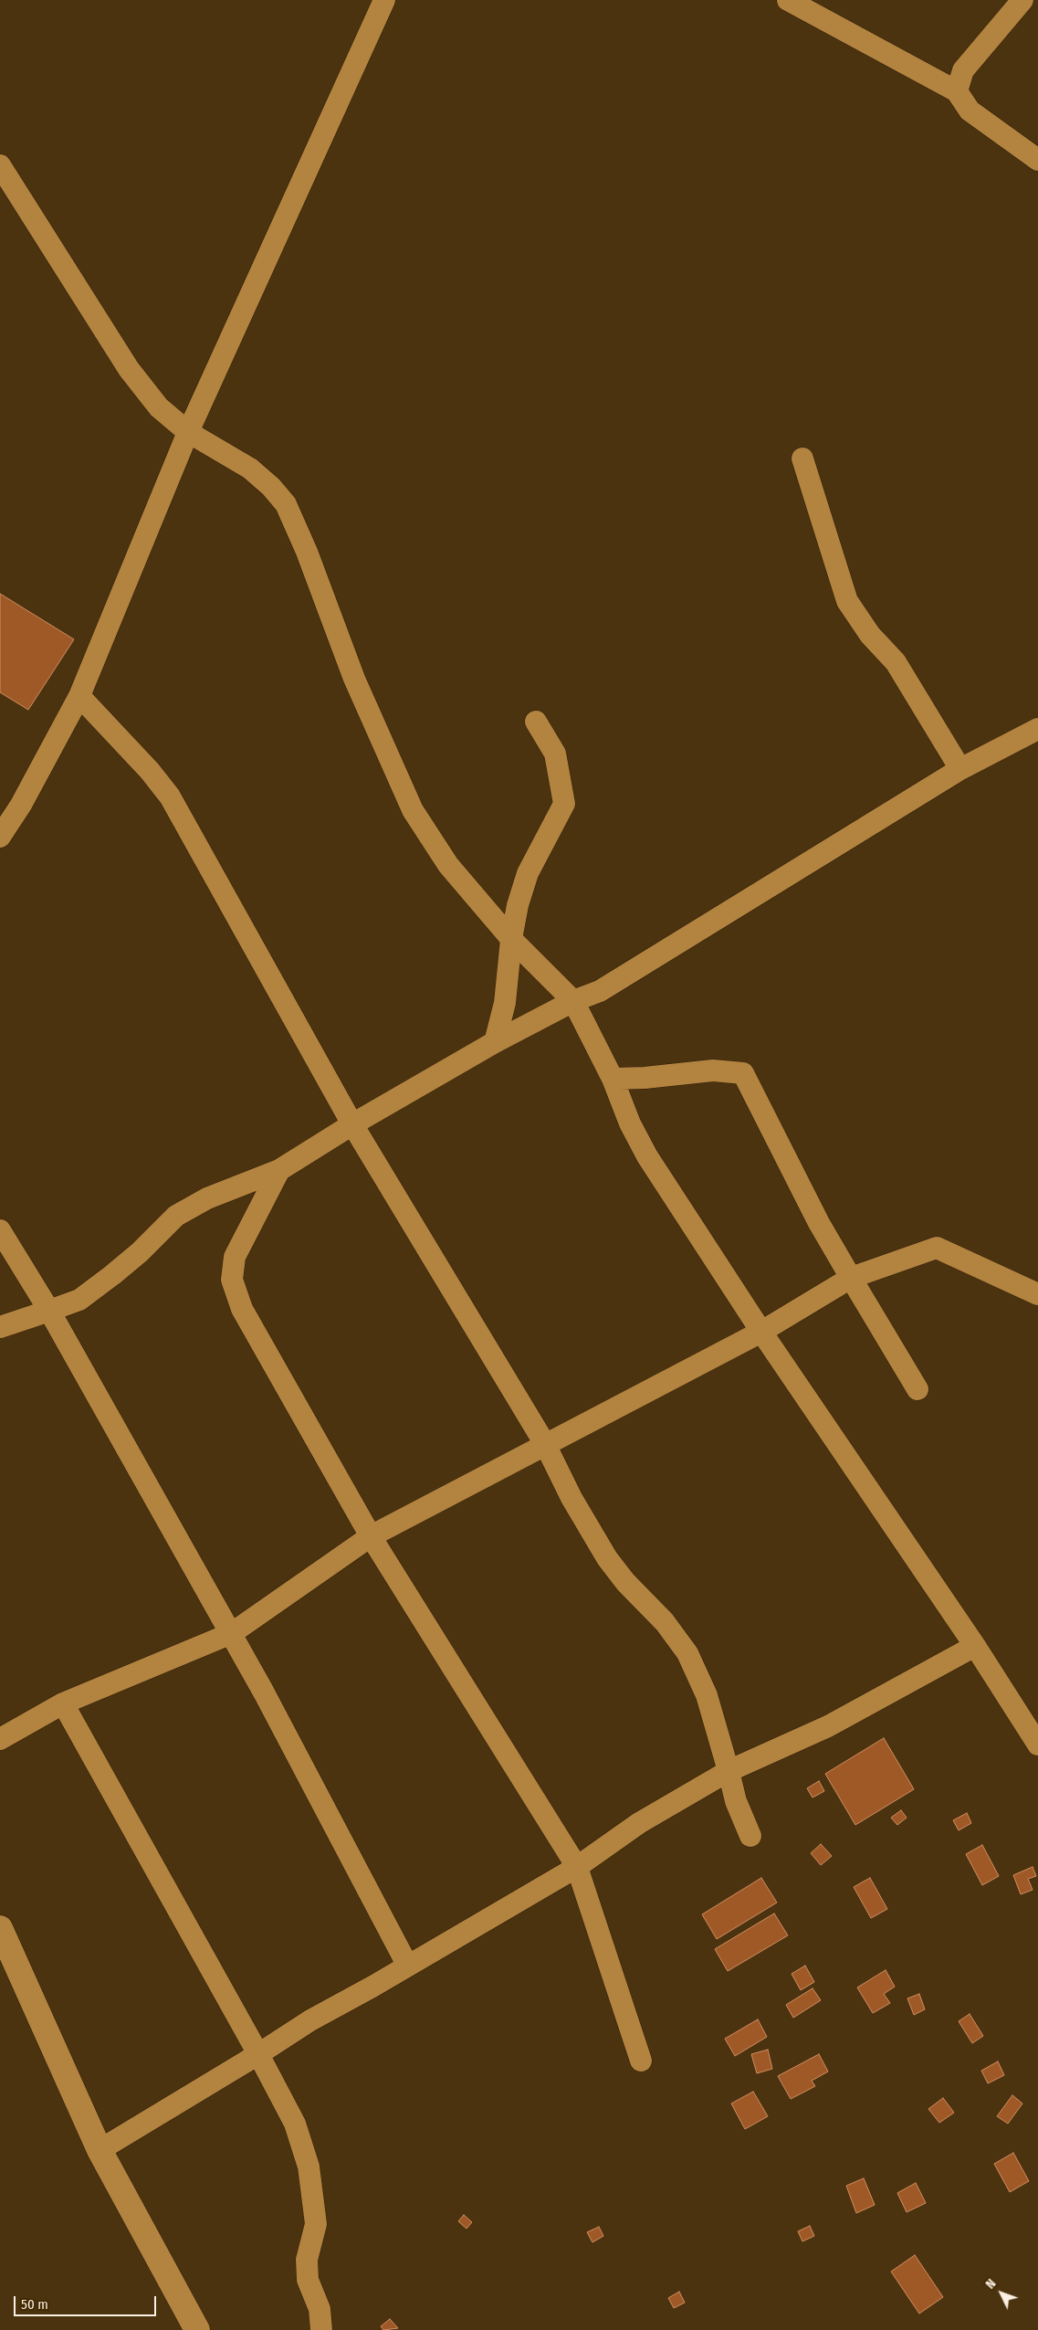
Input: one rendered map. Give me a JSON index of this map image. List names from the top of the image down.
{
  "scale_bar": "50 m",
  "north": "top left"
}
